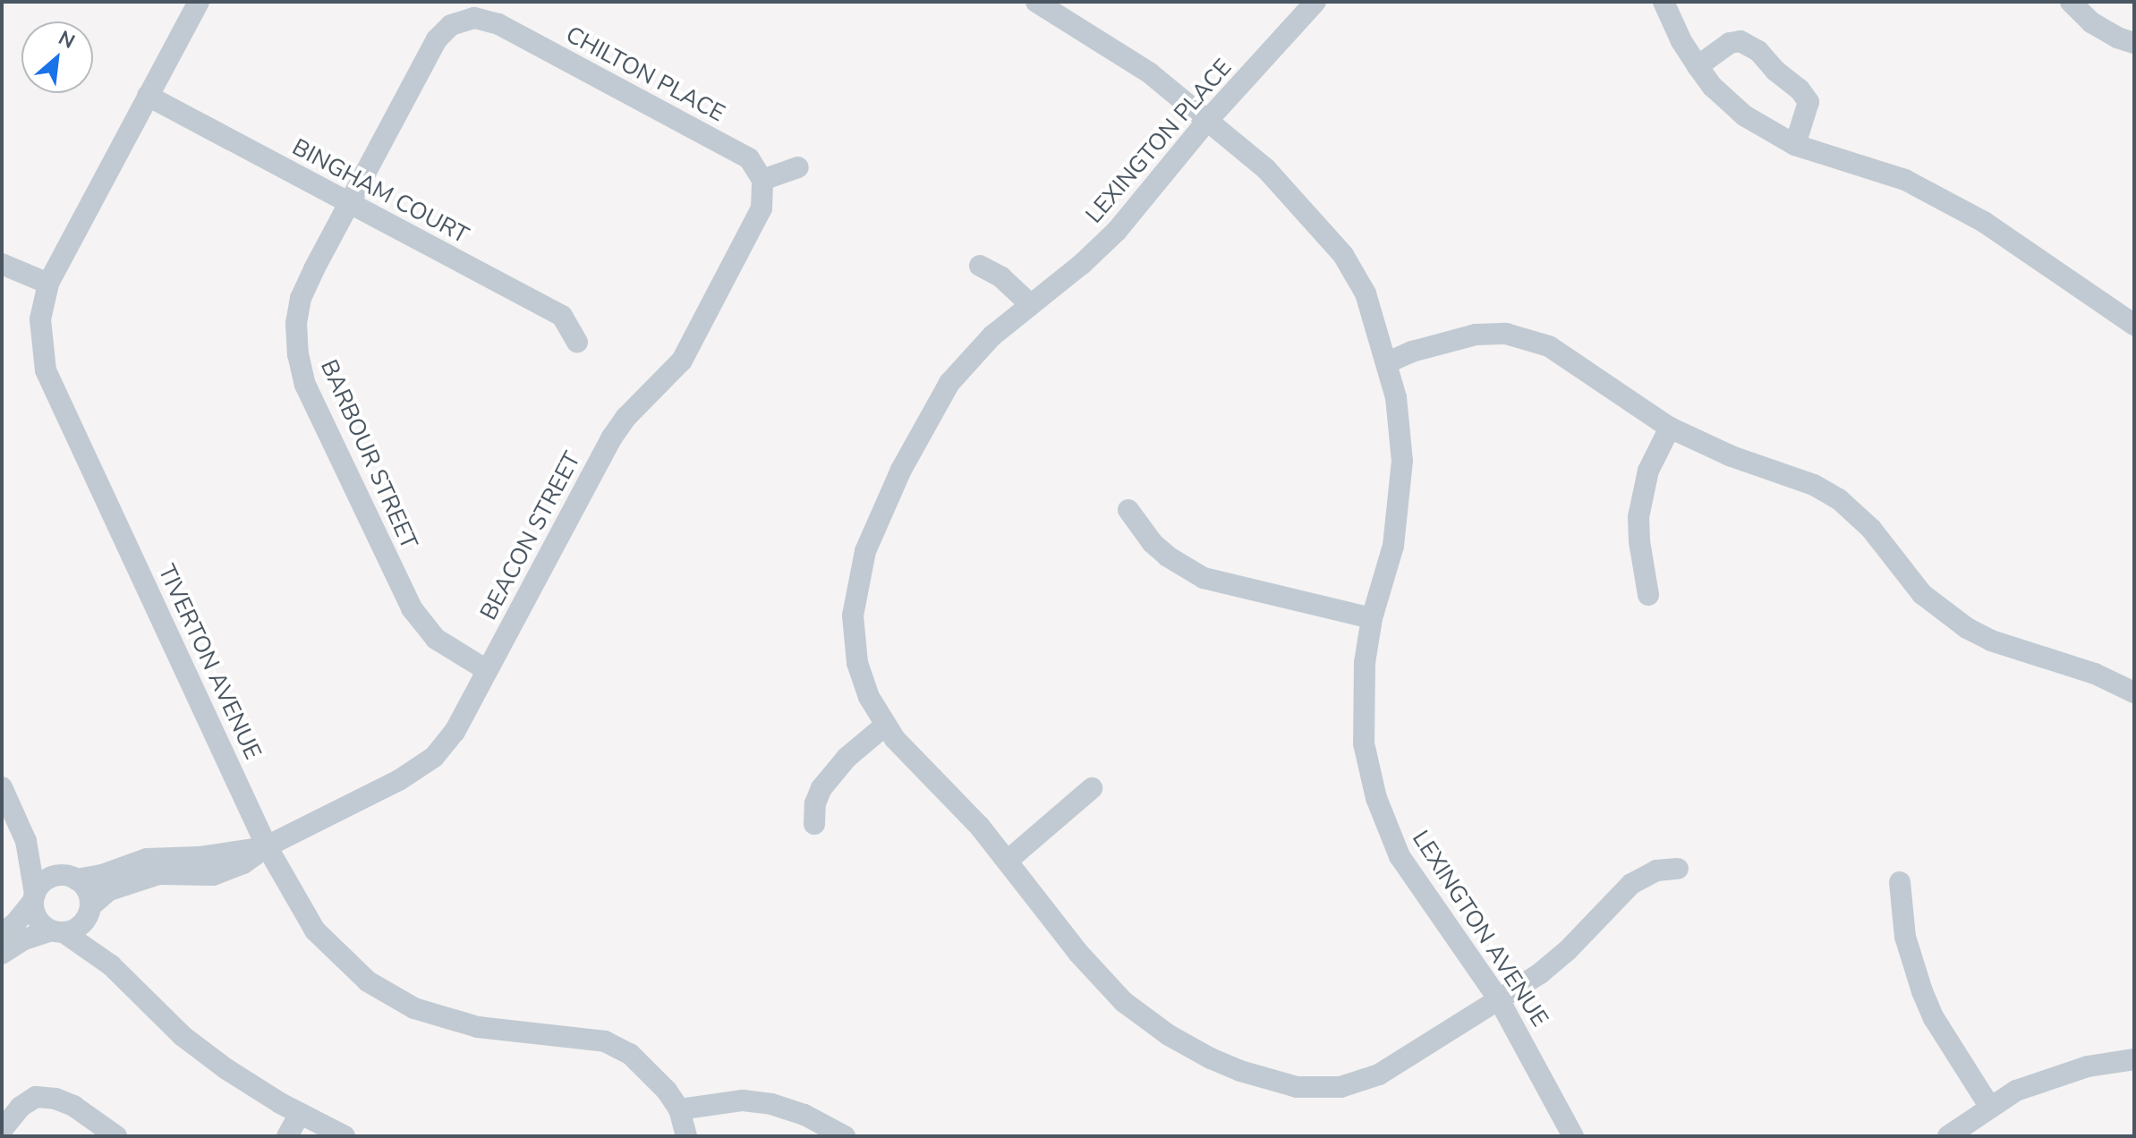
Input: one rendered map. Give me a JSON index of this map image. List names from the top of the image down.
{
  "streets": {
    "street": [
      "CHILTON PLACE",
      "LEXINGTON PLACE",
      "BINGHAM COURT",
      "BARBOUR STREET",
      "BEACON STREET",
      "TIVERTON AVENUE",
      "LEXINGTON AVENUE"
    ]
  },
  "crossings": [
    ["CHILTON PLACE", "BARBOUR STREET"],
    ["CHILTON PLACE", "BEACON STREET"],
    ["LEXINGTON PLACE", "LEXINGTON AVENUE"],
    ["BINGHAM COURT", "BARBOUR STREET"],
    ["BINGHAM COURT", "TIVERTON AVENUE"],
    ["BARBOUR STREET", "BEACON STREET"],
    ["BEACON STREET", "TIVERTON AVENUE"]
  ],
  "north": "top right"
}
